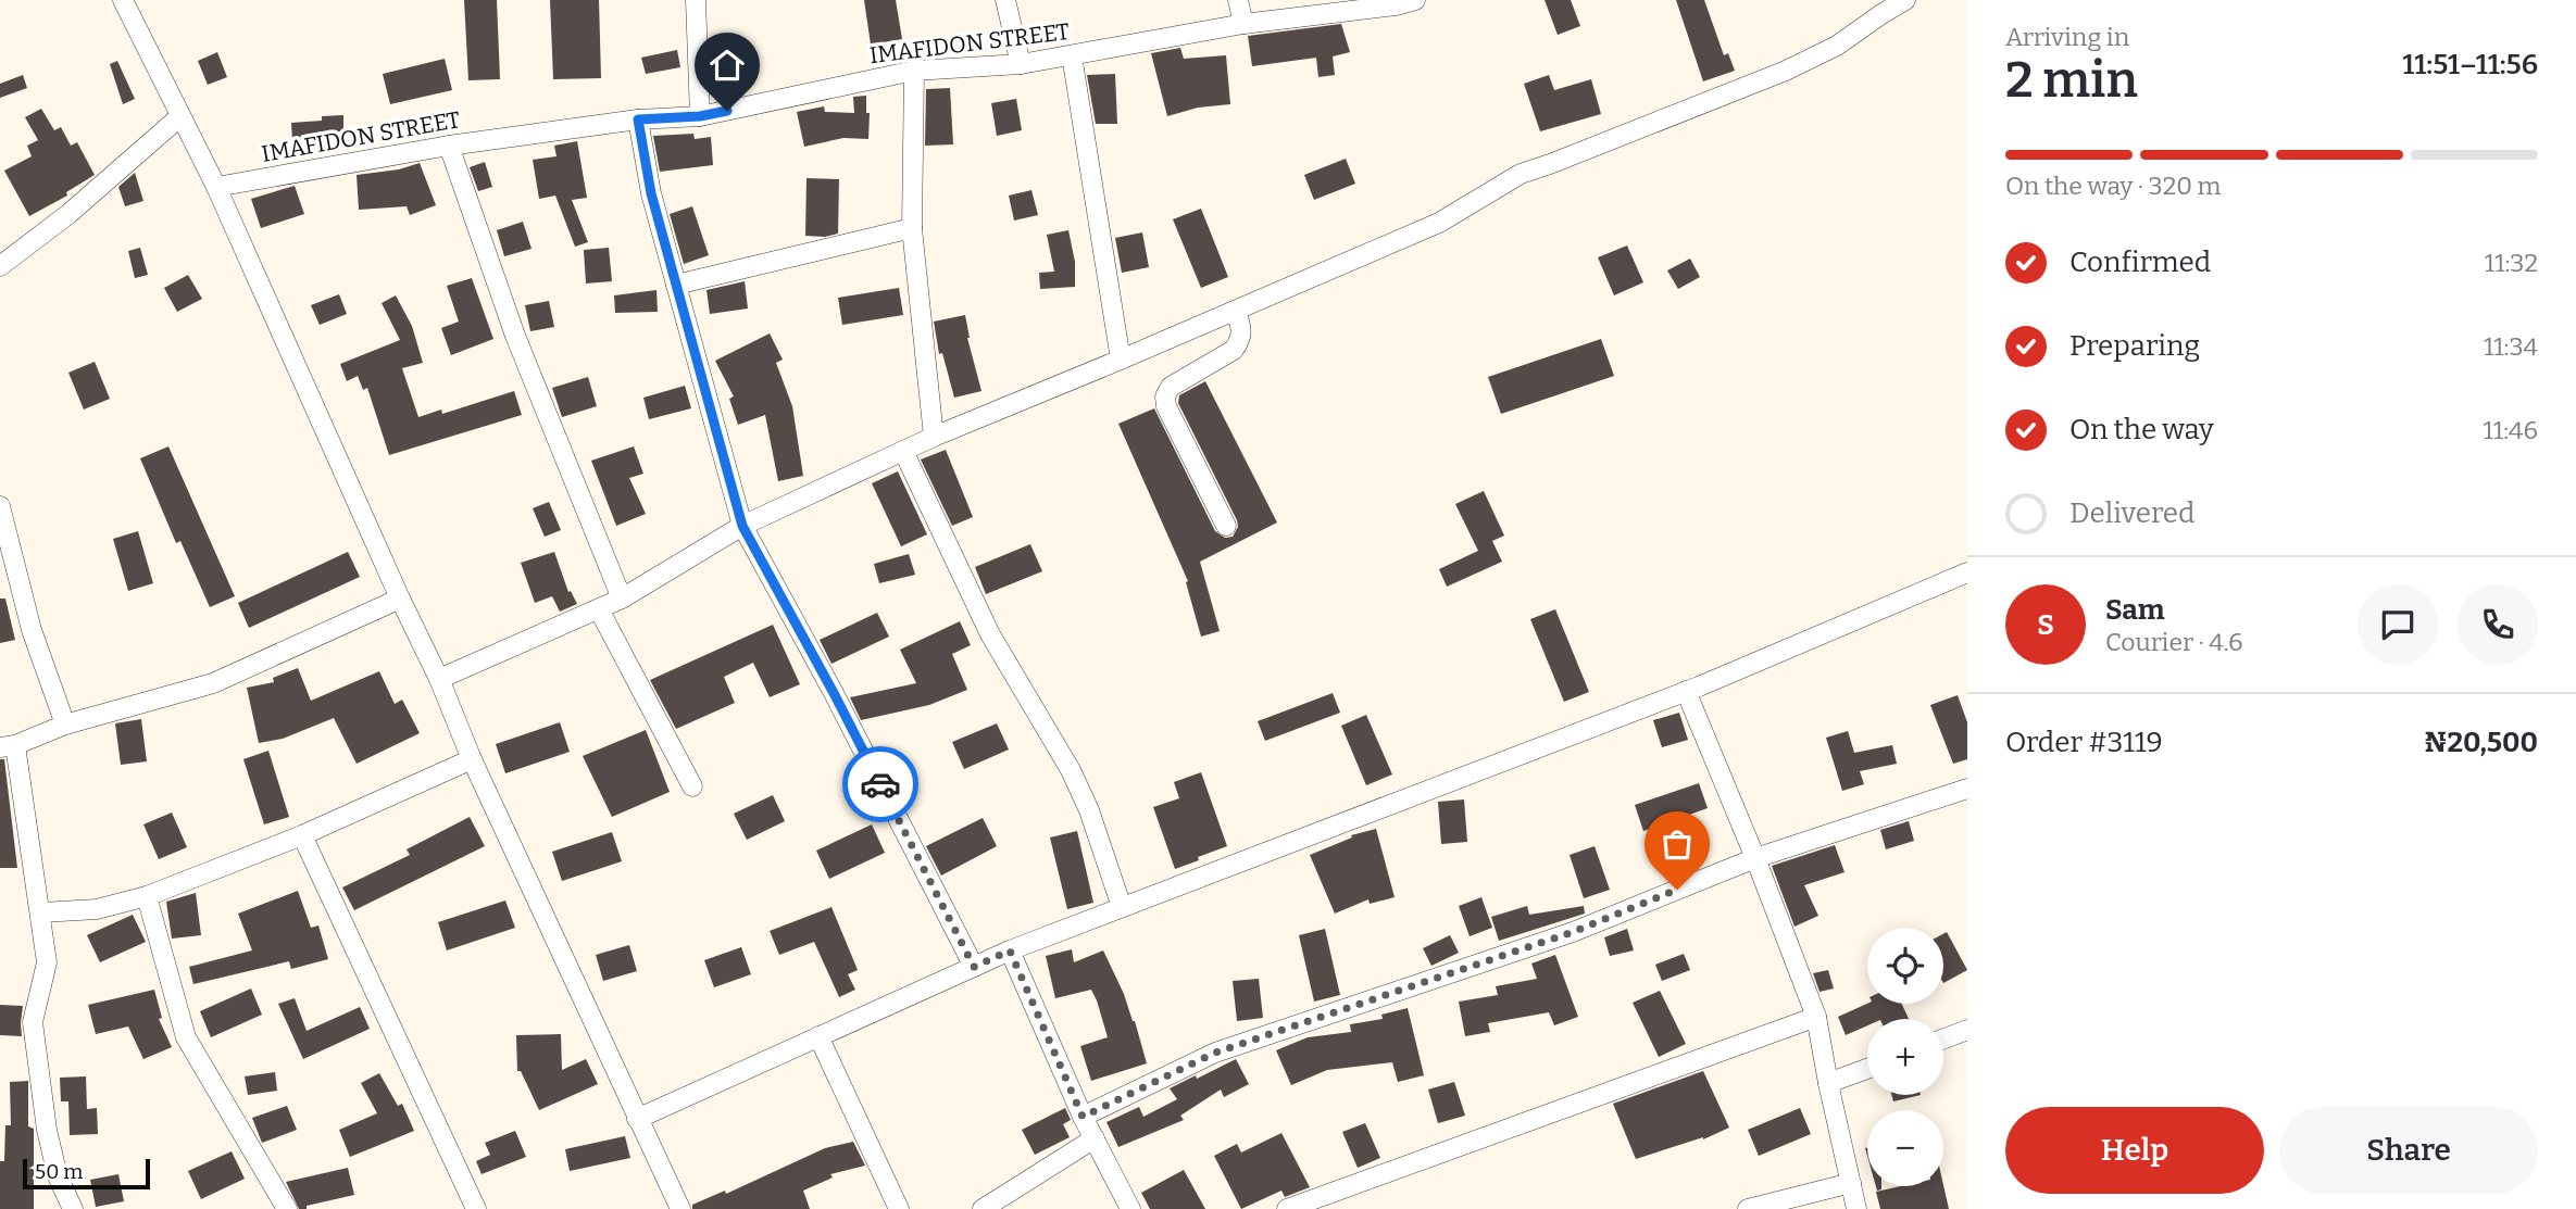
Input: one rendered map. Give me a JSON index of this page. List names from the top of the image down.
{
  "streets": {
    "street": ["IMAFIDON STREET"]
  },
  "scale_bar": "50 m",
  "page": {
    "heading": ["2 min", "Arriving in", "11:51–11:56"],
    "panel": [
      "Sam",
      "Courier · 4.6",
      "Order #3119",
      "₦20,500"
    ],
    "bar": "On the way · 320 m",
    "list": [
      ["Confirmed", "11:32"],
      ["Preparing", "11:34"],
      ["On the way", "11:46"],
      "Delivered"
    ],
    "round": "S",
    "map_buttons": ["+", "−"],
    "buttons": ["Help", "Share"],
    "scale": "50 m"
  }
}
